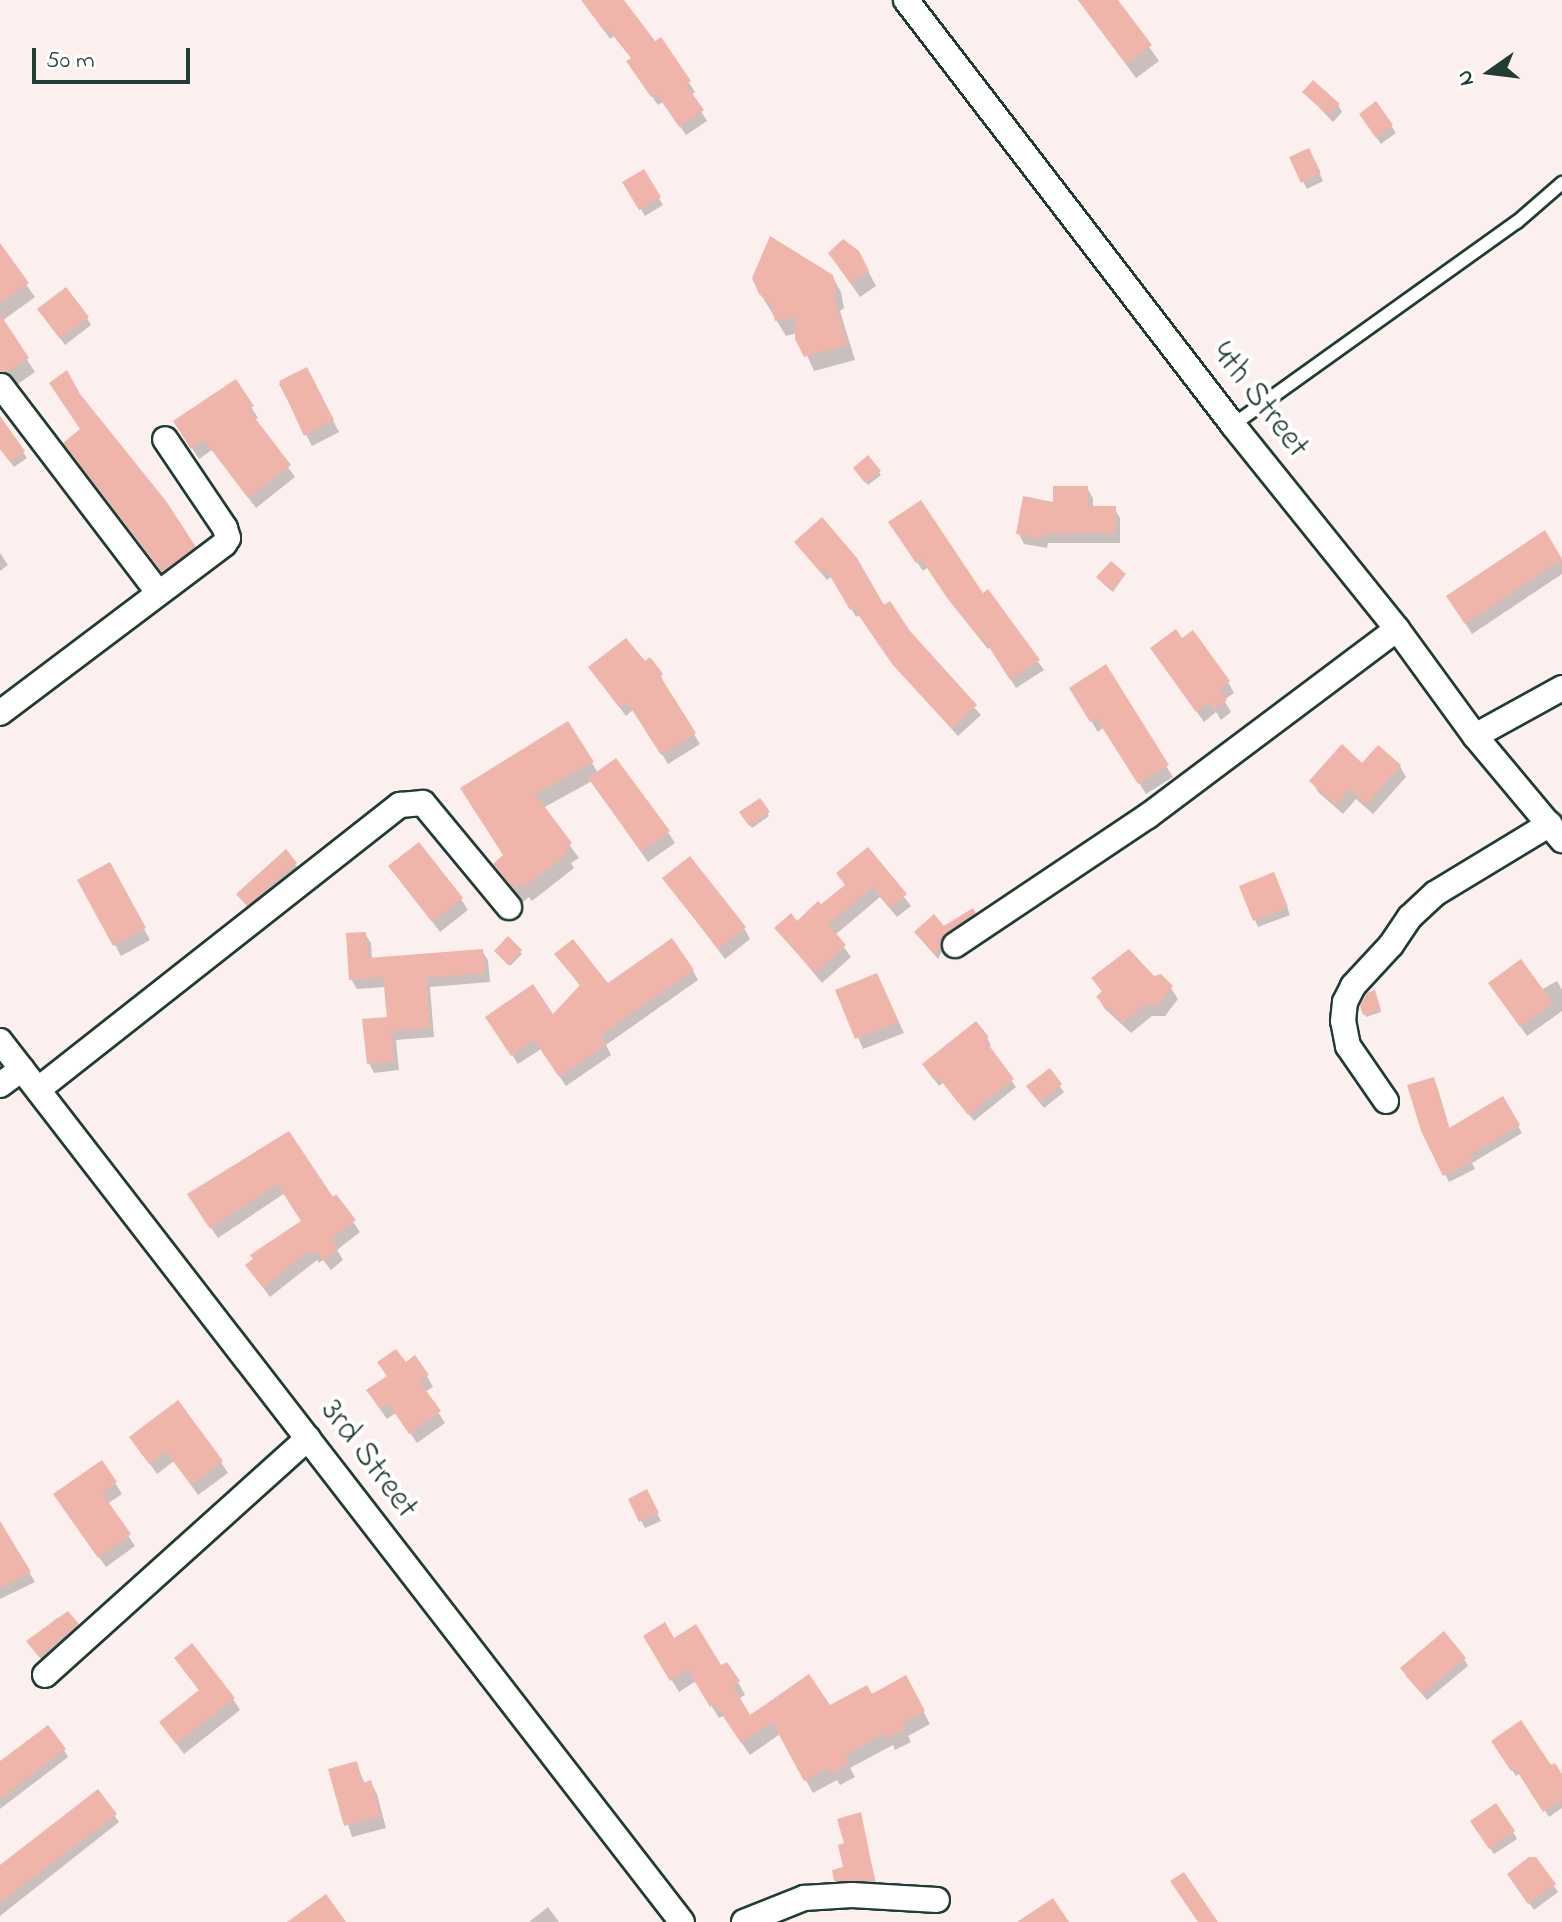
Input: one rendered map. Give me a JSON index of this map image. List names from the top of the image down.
{
  "streets": {
    "street": ["4th Street", "3rd Street"]
  },
  "scale_bar": "50 m",
  "north": "left"
}
